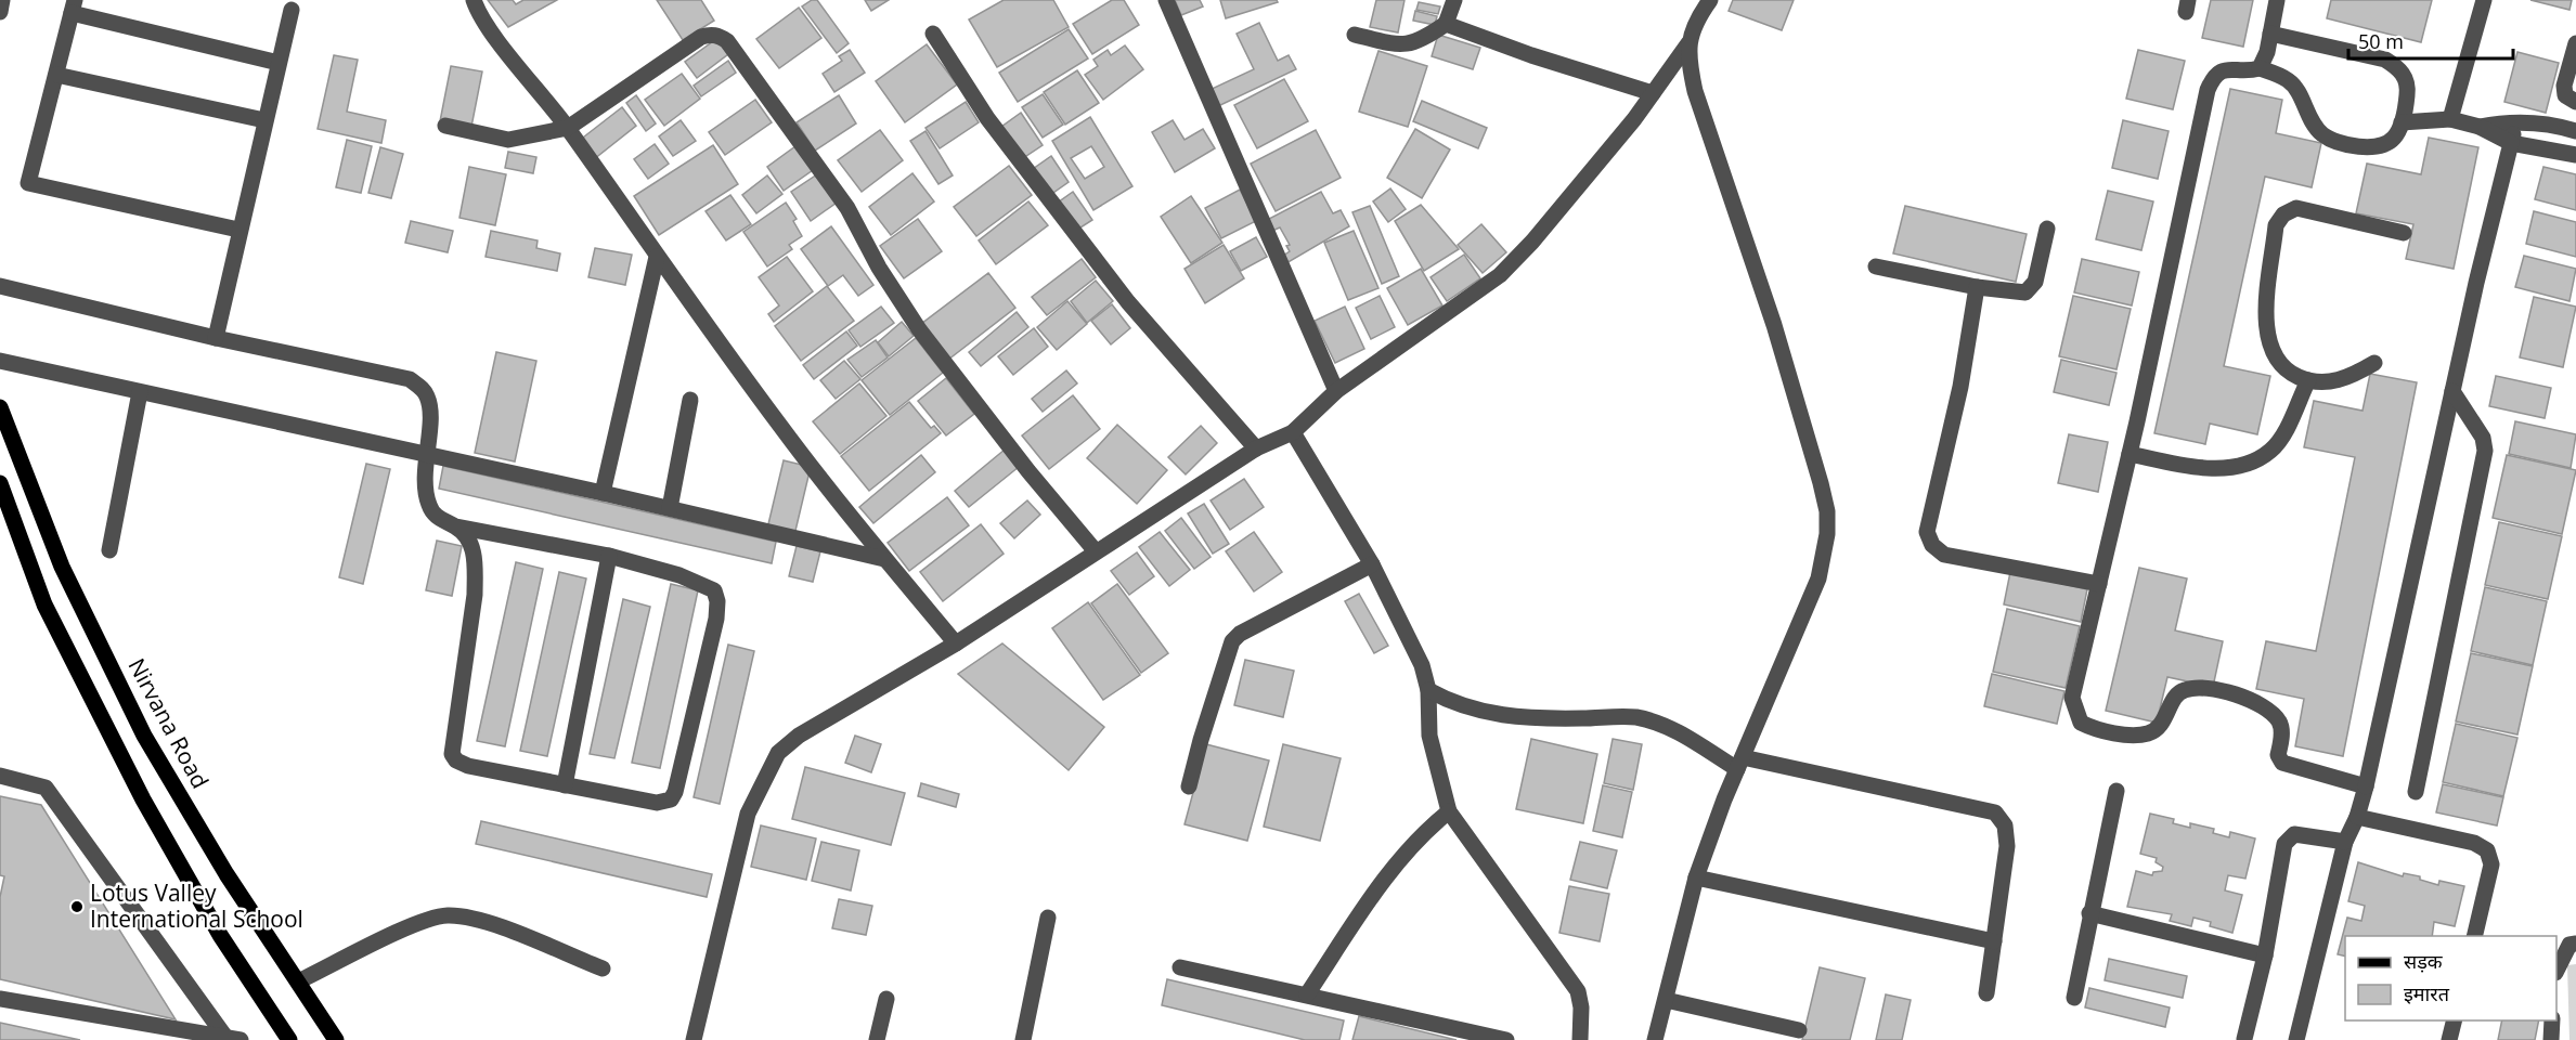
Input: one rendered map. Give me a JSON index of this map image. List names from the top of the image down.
{
  "streets": {
    "main road": ["Nirvana Road"]
  },
  "places": ["Lotus Valley International School"],
  "legend": ["सड़क", "इमारत"],
  "scale_bar": "50 m"
}
